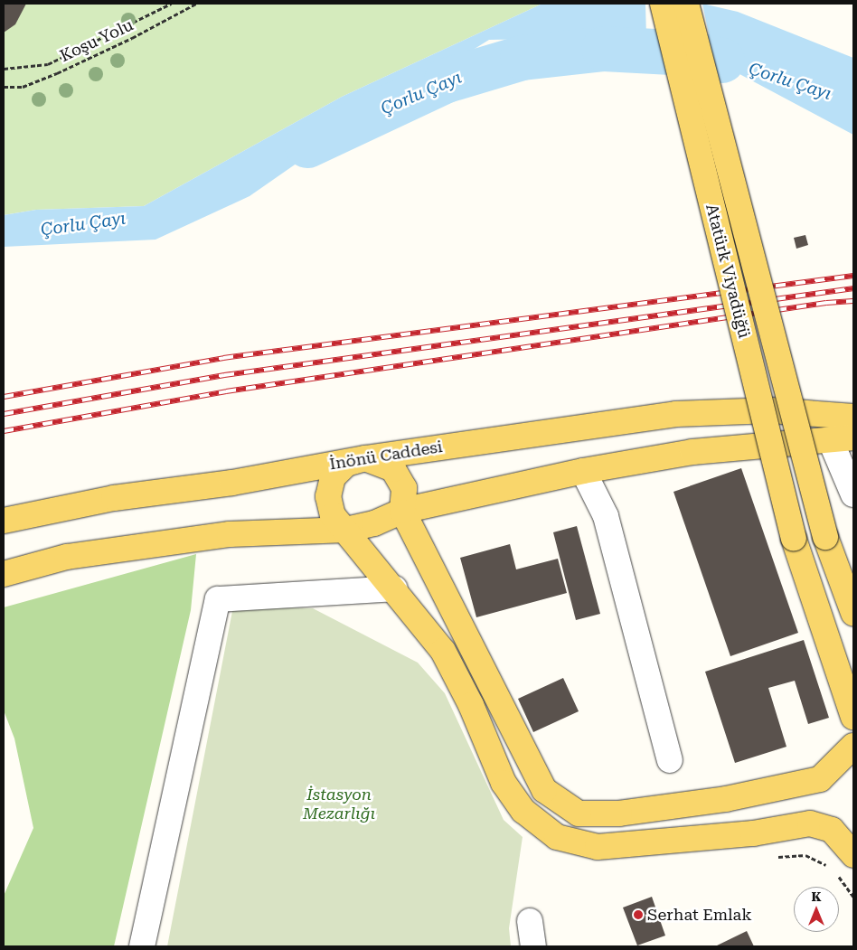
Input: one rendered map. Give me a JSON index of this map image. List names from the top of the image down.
{
  "streets": {
    "main road": ["Atatürk Viyadüğü", "İnönü Caddesi"],
    "path": ["Koşu Yolu"]
  },
  "water": ["Çorlu Çayı"],
  "parks": ["İstasyon Mezarlığı"],
  "places": ["Serhat Emlak"],
  "north": "top"
}
